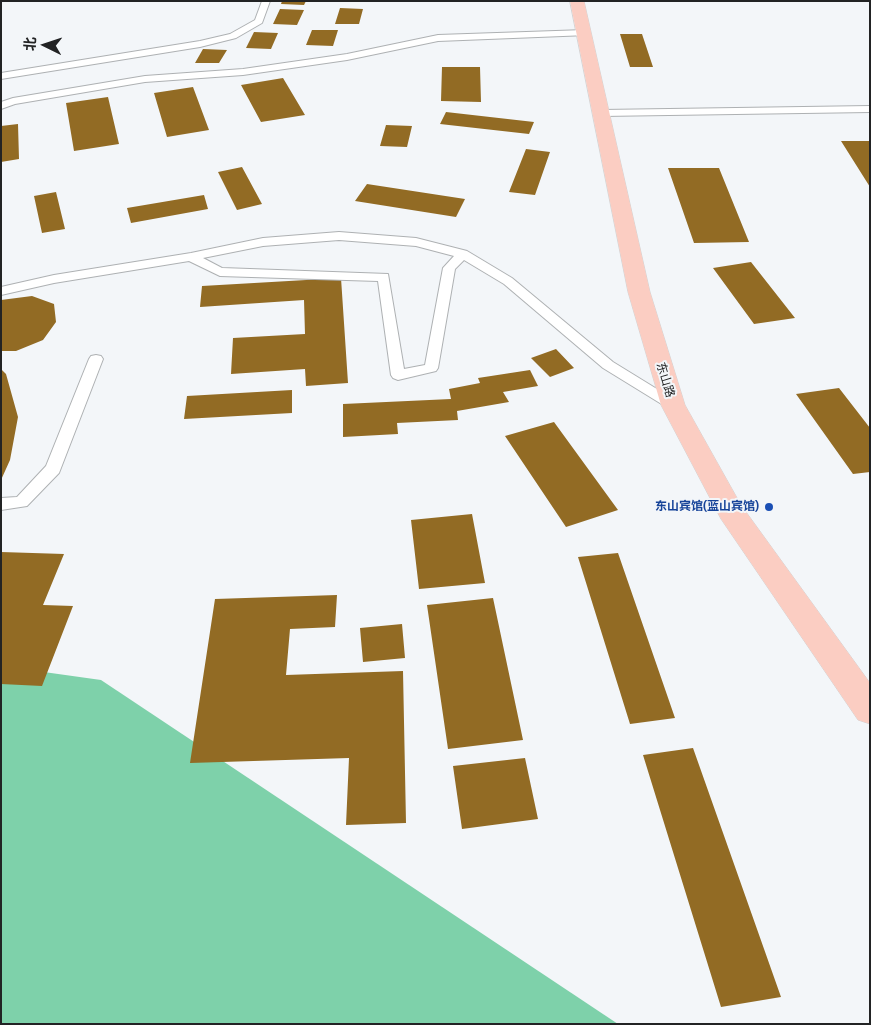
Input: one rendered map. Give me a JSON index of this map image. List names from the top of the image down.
{
  "streets": {
    "main road": ["东山路"]
  },
  "places": ["东山宾馆(蓝山宾馆)"],
  "north": "left"
}
